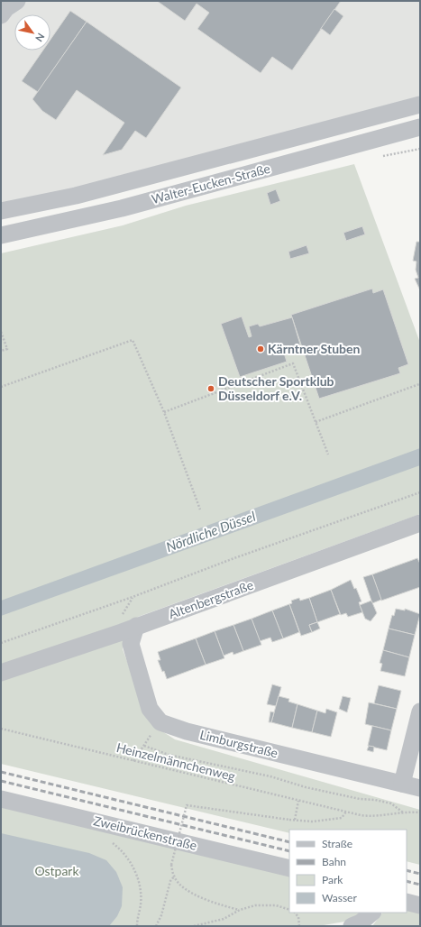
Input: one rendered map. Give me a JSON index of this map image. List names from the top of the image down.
{
  "streets": {
    "street": [
      "Walter-Eucken-Straße",
      "Altenbergstraße",
      "Limburgstraße",
      "Zweibrückenstraße"
    ],
    "path": ["Heinzelmännchenweg"]
  },
  "water": ["Nördliche Düssel"],
  "parks": ["Ostpark"],
  "places": ["Kärntner Stuben", "Deutscher Sportklub Düsseldorf e.V."],
  "legend": [
    "Straße",
    "Bahn",
    "Park",
    "Wasser"
  ],
  "north": "bottom right"
}
